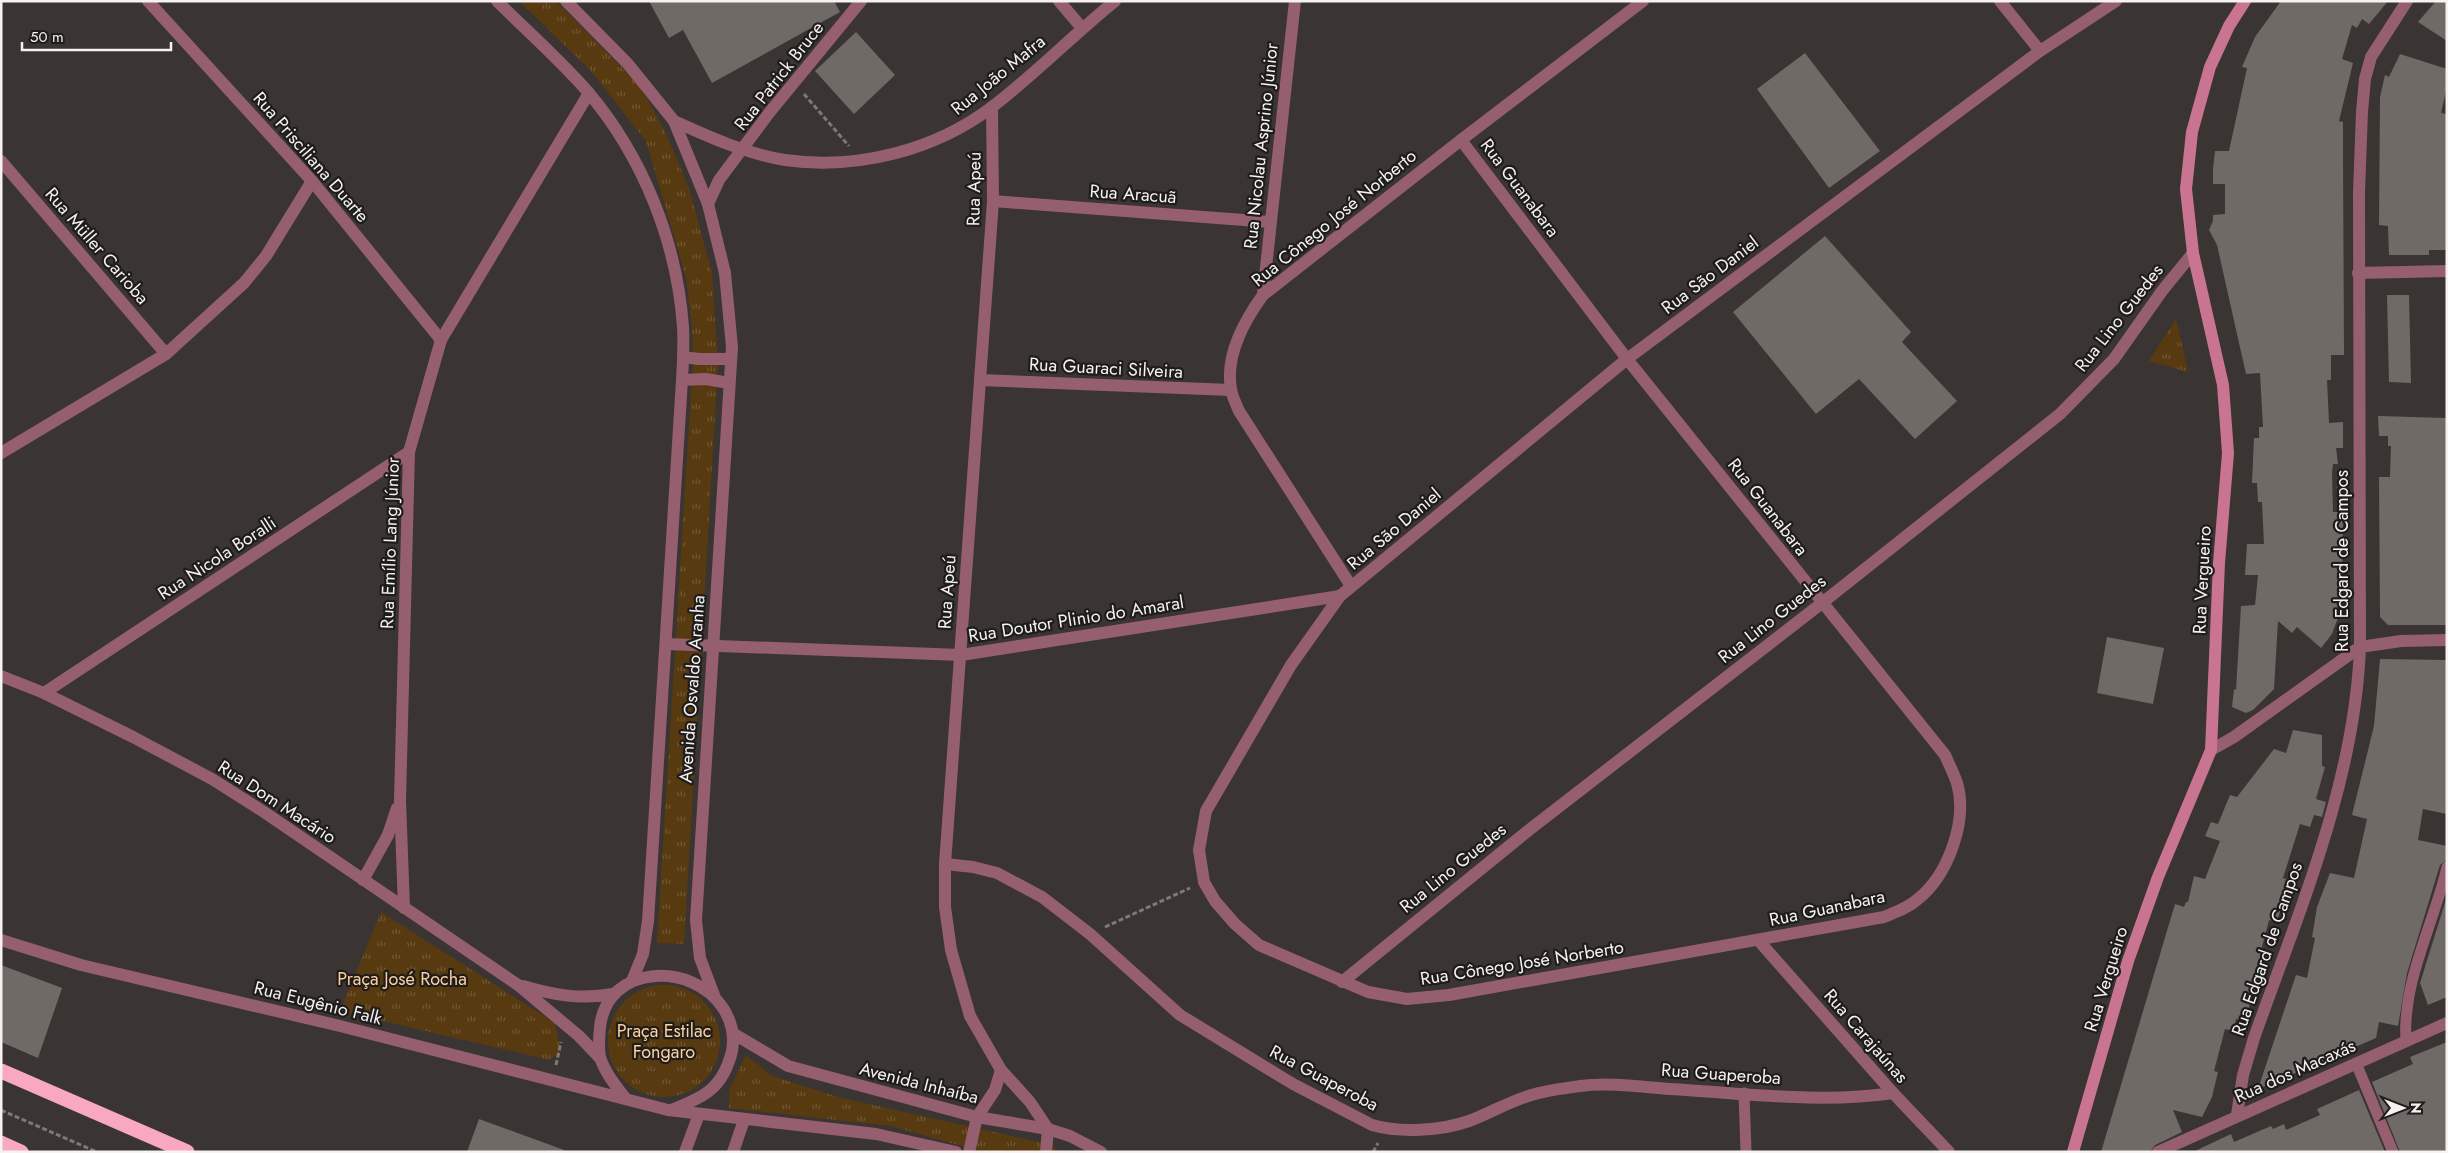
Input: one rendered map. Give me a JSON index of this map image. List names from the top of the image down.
{
  "streets": {
    "main road": ["Rua Vergueiro"],
    "street": [
      "Rua João Mafra",
      "Rua Patrick Bruce",
      "Rua Nicolau Asprino Júnior",
      "Rua Prisciliana Duarte",
      "Rua Guanabara",
      "Rua Apeú",
      "Rua Aracuã",
      "Rua Cônego José Norberto",
      "Rua Müller Carioba",
      "Rua São Daniel",
      "Rua Lino Guedes",
      "Rua Guaraci Silveira",
      "Rua Emílio Lang Júnior",
      "Rua Nicola Boralli",
      "Rua Edgard de Campos",
      "Rua Doutor Plinio do Amaral",
      "Avenida Osvaldo Aranha",
      "Rua Dom Macário",
      "Rua Eugênio Falk",
      "Rua Carajaúnas",
      "Rua dos Macaxás",
      "Rua Guaperoba",
      "Avenida Inhaíba"
    ]
  },
  "crossings": [
    ["Rua João Mafra", "Rua Patrick Bruce"],
    ["Rua João Mafra", "Rua Apeú"],
    ["Rua João Mafra", "Avenida Osvaldo Aranha"],
    ["Rua Nicolau Asprino Júnior", "Rua Aracuã"],
    ["Rua Nicolau Asprino Júnior", "Rua Cônego José Norberto"],
    ["Rua Prisciliana Duarte", "Rua Emílio Lang Júnior"],
    ["Rua Guanabara", "Rua Cônego José Norberto"],
    ["Rua Guanabara", "Rua São Daniel"],
    ["Rua Guanabara", "Rua Lino Guedes"],
    ["Rua Guanabara", "Rua Carajaúnas"],
    ["Rua Apeú", "Rua Aracuã"],
    ["Rua Apeú", "Rua Guaraci Silveira"],
    ["Rua Apeú", "Rua Doutor Plinio do Amaral"],
    ["Rua Apeú", "Rua Guaperoba"],
    ["Rua Apeú", "Avenida Inhaíba"],
    ["Rua Cônego José Norberto", "Rua São Daniel"],
    ["Rua Cônego José Norberto", "Rua Lino Guedes"],
    ["Rua Cônego José Norberto", "Rua Guaraci Silveira"],
    ["Rua Cônego José Norberto", "Rua Doutor Plinio do Amaral"],
    ["Rua Cônego José Norberto", "Rua Carajaúnas"],
    ["Rua São Daniel", "Rua Doutor Plinio do Amaral"],
    ["Rua Lino Guedes", "Rua Vergueiro"],
    ["Rua Emílio Lang Júnior", "Rua Nicola Boralli"],
    ["Rua Emílio Lang Júnior", "Avenida Osvaldo Aranha"],
    ["Rua Emílio Lang Júnior", "Rua Dom Macário"],
    ["Rua Nicola Boralli", "Rua Dom Macário"],
    ["Rua Edgard de Campos", "Rua dos Macaxás"],
    ["Rua Doutor Plinio do Amaral", "Avenida Osvaldo Aranha"],
    ["Avenida Osvaldo Aranha", "Rua Dom Macário"],
    ["Avenida Osvaldo Aranha", "Rua Eugênio Falk"],
    ["Avenida Osvaldo Aranha", "Avenida Inhaíba"],
    ["Rua Dom Macário", "Rua Eugênio Falk"],
    ["Rua Dom Macário", "Avenida Inhaíba"],
    ["Rua Eugênio Falk", "Avenida Inhaíba"],
    ["Rua Carajaúnas", "Rua Guaperoba"]
  ],
  "parks": ["Praça José Rocha", "Praça Estilac Fongaro"],
  "scale_bar": "50 m",
  "north": "right"
}
